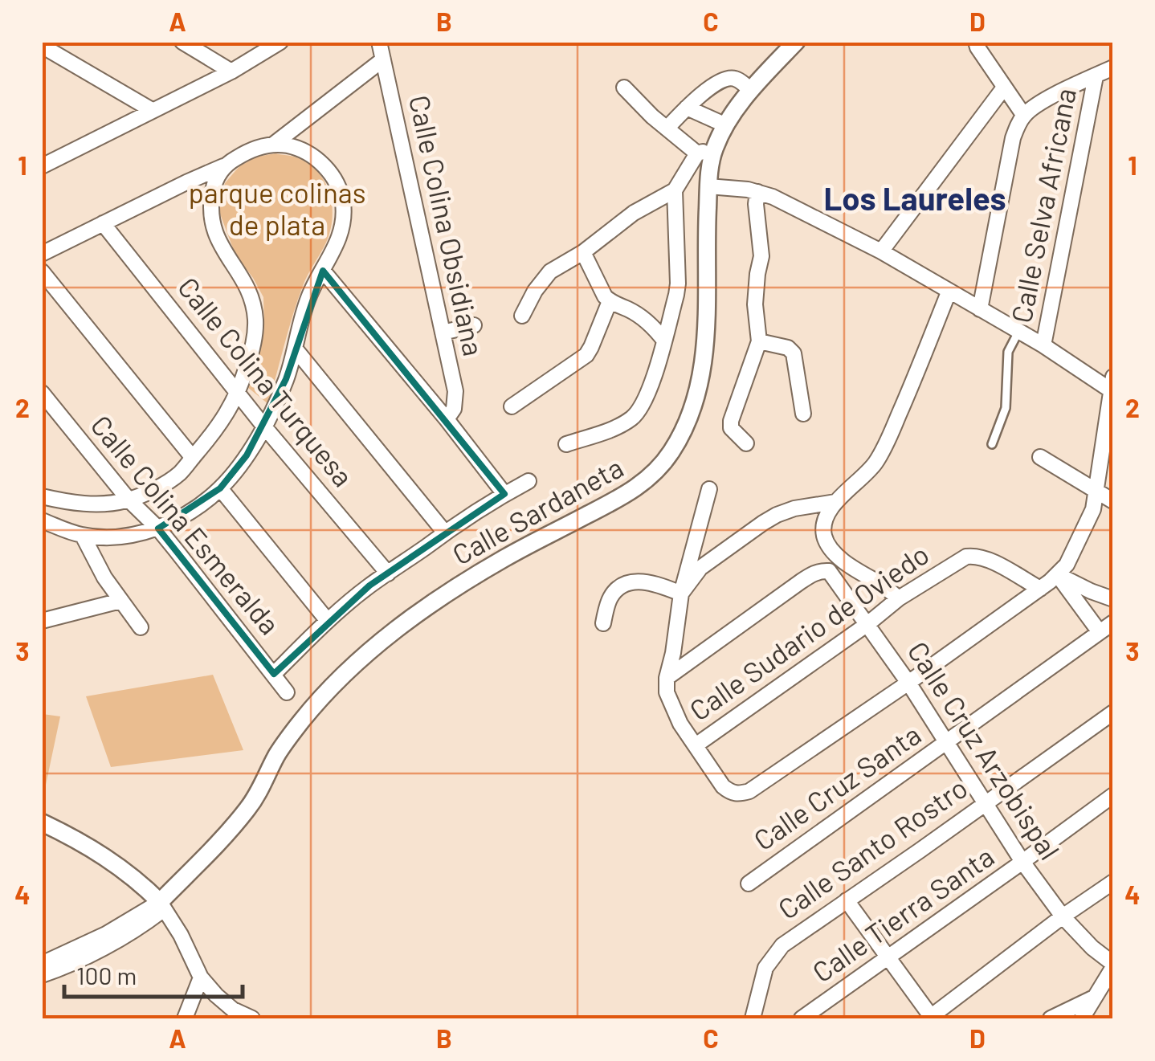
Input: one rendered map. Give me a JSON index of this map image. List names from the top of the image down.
{
  "streets": {
    "street": [
      "Calle Selva Africana",
      "Calle Colina Obsidiana",
      "Calle Colina Turquesa",
      "Calle Sardaneta",
      "Calle Colina Esmeralda",
      "Calle Sudario de Oviedo",
      "Calle Cruz Arzobispal",
      "Calle Cruz Santa",
      "Calle Santo Rostro",
      "Calle Tierra Santa"
    ]
  },
  "crossings": [
    ["Calle Sudario de Oviedo", "Calle Cruz Arzobispal"],
    ["Calle Cruz Arzobispal", "Calle Cruz Santa"],
    ["Calle Cruz Arzobispal", "Calle Santo Rostro"],
    ["Calle Cruz Arzobispal", "Calle Tierra Santa"]
  ],
  "districts": ["Los Laureles"],
  "parks": ["parque colinas de plata"],
  "scale_bar": "100 m",
  "grid": {
    "columns": [
      "A",
      "B",
      "C",
      "D"
    ],
    "rows": [
      "1",
      "2",
      "3",
      "4"
    ]
  }
}
